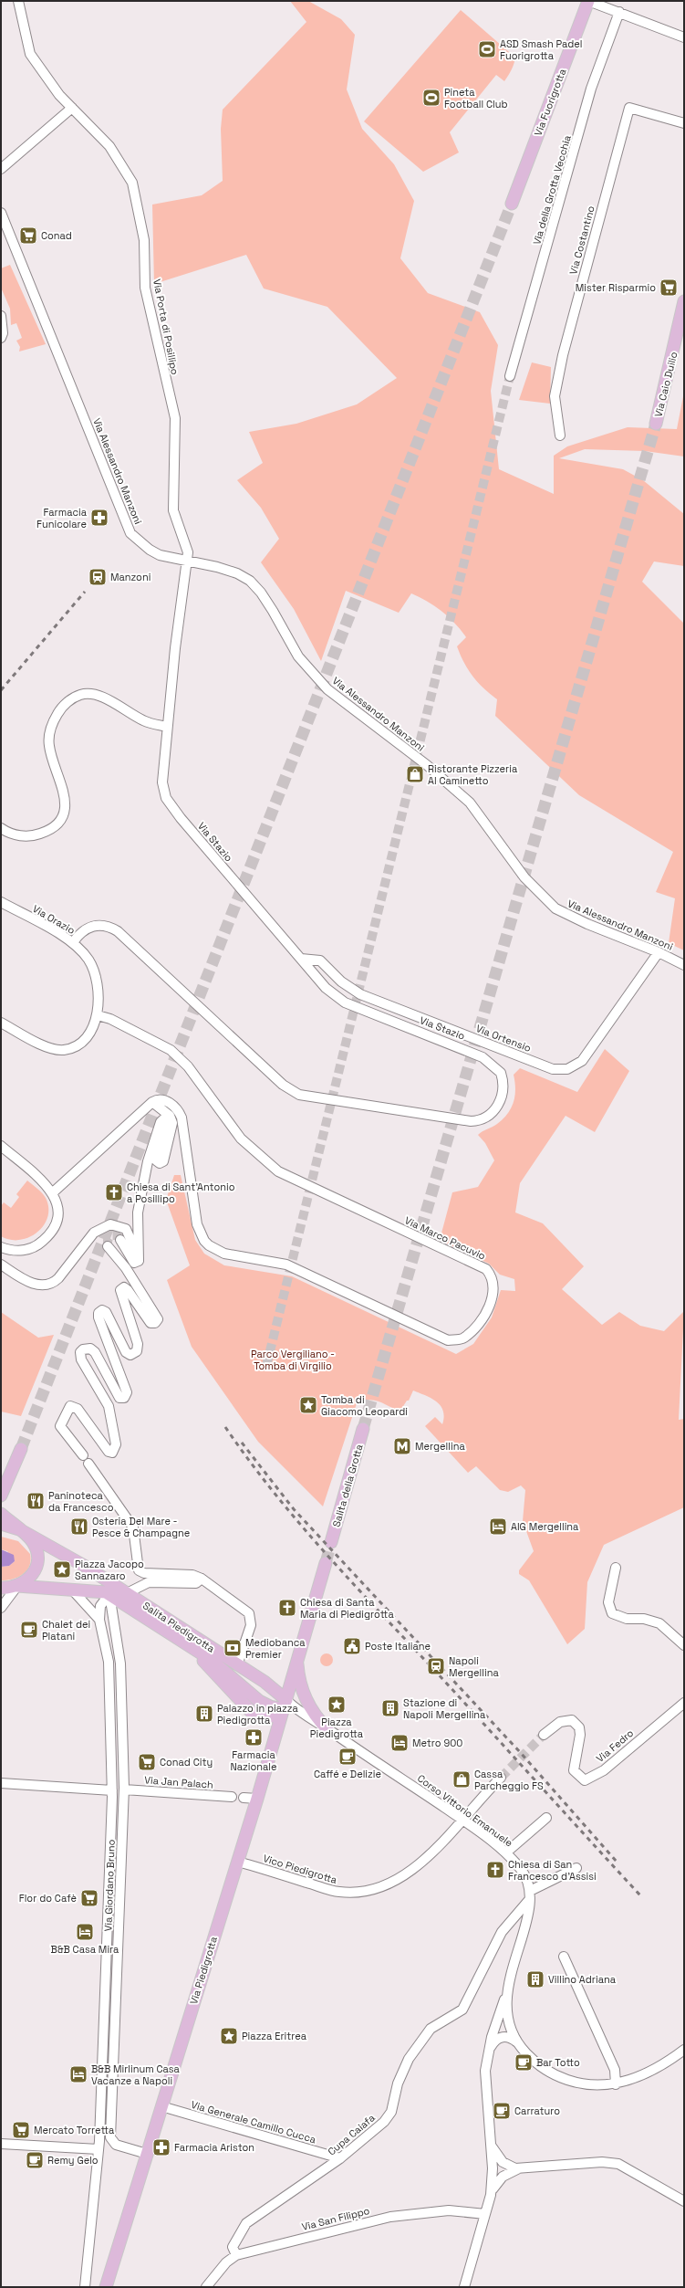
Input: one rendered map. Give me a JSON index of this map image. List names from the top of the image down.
{
  "streets": {
    "main road": [
      "Via Fuorigrotta",
      "Via Caio Duilio",
      "Salita della Grotta",
      "Salita Piedigrotta",
      "Via Piedigrotta"
    ],
    "street": [
      "Via della Grotta Vecchia",
      "Via Costantino",
      "Via Porta di Posillipo",
      "Via Alessandro Manzoni",
      "Via Stazio",
      "Via Orazio",
      "Via Ortensio",
      "Via Marco Pacuvio",
      "Via Fedro",
      "Via Jan Palach",
      "Corso Vittorio Emanuele",
      "Vico Piedigrotta",
      "Via Giordano Bruno",
      "Via Generale Camillo Cucca",
      "Cupa Caiafa",
      "Via San Filippo"
    ]
  },
  "crossings": [
    ["Via Porta di Posillipo", "Via Alessandro Manzoni"],
    ["Via Porta di Posillipo", "Via Stazio"],
    ["Via Alessandro Manzoni", "Via Stazio"],
    ["Via Alessandro Manzoni", "Via Ortensio"],
    ["Via Stazio", "Via Orazio"],
    ["Via Stazio", "Via Ortensio"],
    ["Via Orazio", "Via Marco Pacuvio"],
    ["Salita Piedigrotta", "Corso Vittorio Emanuele"],
    ["Salita Piedigrotta", "Via Giordano Bruno"],
    ["Salita Piedigrotta", "Via Piedigrotta"],
    ["Via Jan Palach", "Via Giordano Bruno"],
    ["Corso Vittorio Emanuele", "Vico Piedigrotta"],
    ["Corso Vittorio Emanuele", "Cupa Caiafa"],
    ["Vico Piedigrotta", "Via Piedigrotta"],
    ["Via Giordano Bruno", "Via Piedigrotta"],
    ["Via Piedigrotta", "Via Generale Camillo Cucca"],
    ["Via Generale Camillo Cucca", "Cupa Caiafa"],
    ["Cupa Caiafa", "Via San Filippo"]
  ],
  "parks": ["Parco Vergiliano - Tomba di Virgilio"],
  "places": {
    "sports": ["ASD Smash Padel Fuorigrotta", "Pineta Football Club"],
    "supermarket": [
      "Conad",
      "Mister Risparmio",
      "Conad City",
      "Flor do Cafè",
      "Mercato Torretta"
    ],
    "pharmacy": ["Farmacia Funicolare", "Farmacia Nazionale", "Farmacia Ariston"],
    "station": ["Manzoni", "Napoli Mergellina"],
    "shop": ["Ristorante Pizzeria Al Caminetto", "Cassa Parcheggio FS"],
    "church": ["Chiesa di Sant'Antonio a Posillipo", "Chiesa di Santa Maria di Piedigrotta", "Chiesa di San Francesco d'Assisi"],
    "place": [
      "Tomba di Giacomo Leopardi",
      "Piazza Jacopo Sannazaro",
      "Piazza Piedigrotta",
      "Piazza Eritrea"
    ],
    "metro station": ["Mergellina"],
    "restaurant": ["Paninoteca da Francesco", "Osteria Del Mare - Pesce & Champagne"],
    "hotel": [
      "AIG Mergellina",
      "Metro 900",
      "B&B Casa Mira",
      "B&B Mirlinum Casa Vacanze a Napoli"
    ],
    "cafe": [
      "Chalet dei Platani",
      "Caffé e Delizie",
      "Bar Totto",
      "Carraturo",
      "Remy Gelo"
    ],
    "public building": ["Poste Italiane"],
    "bank": ["Mediobanca Premier"],
    "building": ["Stazione di Napoli Mergellina", "Palazzo in piazza Piedigrotta", "Villino Adriana"]
  }
}
